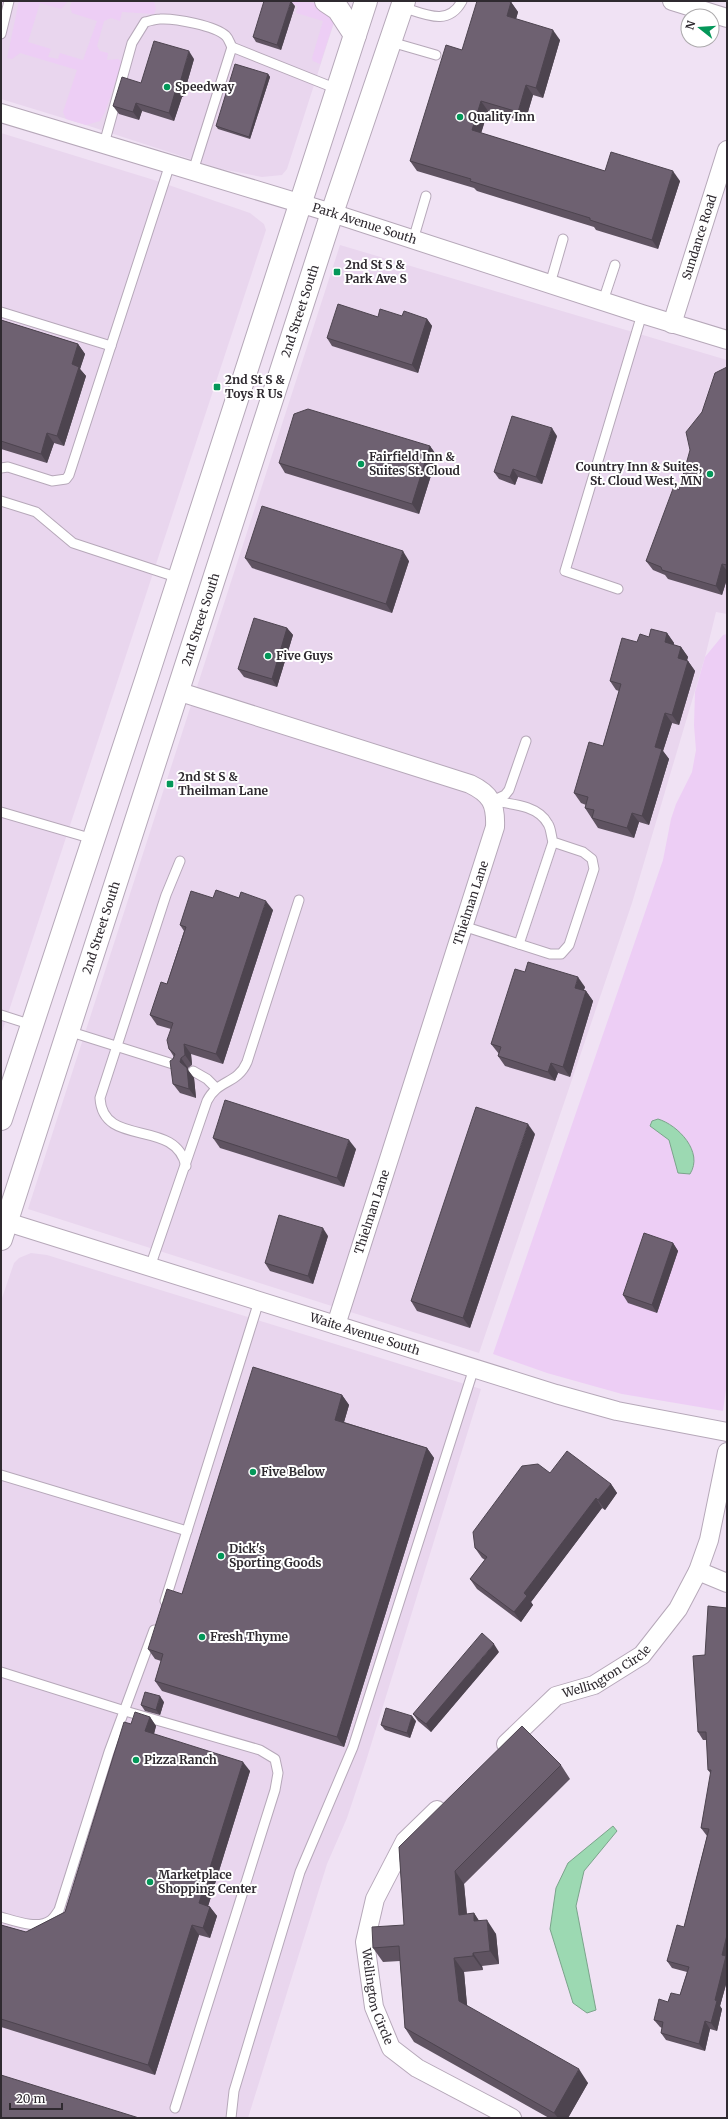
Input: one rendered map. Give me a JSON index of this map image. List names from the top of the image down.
{
  "streets": {
    "highway": ["2nd Street South"],
    "street": [
      "Park Avenue South",
      "Sundance Road",
      "Thielman Lane",
      "Waite Avenue South",
      "Wellington Circle"
    ]
  },
  "crossings": [
    ["Park Avenue South", "Sundance Road"],
    ["Park Avenue South", "2nd Street South"],
    ["2nd Street South", "Waite Avenue South"],
    ["Thielman Lane", "Waite Avenue South"]
  ],
  "places": {
    "other": [
      "Speedway",
      "Quality Inn",
      "Fairfield Inn & Suites St. Cloud",
      "Country Inn & Suites, St. Cloud West, MN",
      "Five Guys",
      "Five Below",
      "Dick's Sporting Goods",
      "Fresh Thyme",
      "Pizza Ranch",
      "Marketplace Shopping Center"
    ],
    "transit": ["2nd St S & Park Ave S", "2nd St S & Toys R Us", "2nd St S & Theilman Lane"]
  },
  "scale_bar": "20 m",
  "north": "left"
}
